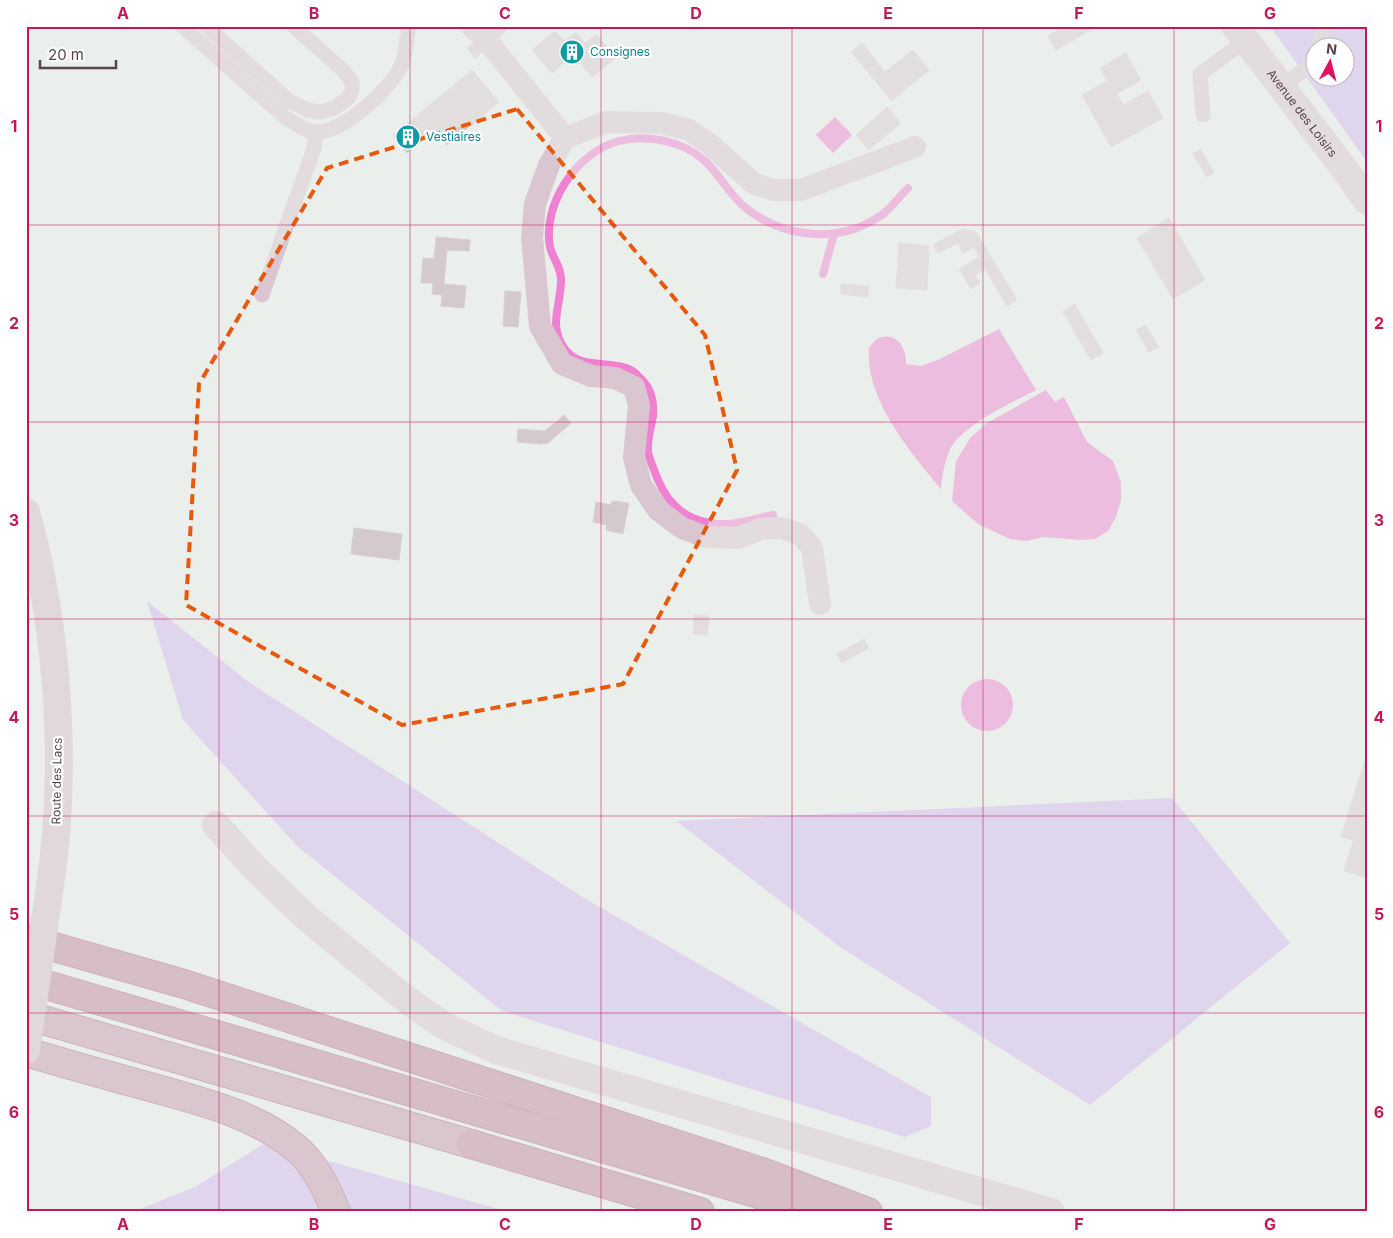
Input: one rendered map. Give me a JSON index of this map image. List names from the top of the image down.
{
  "streets": {
    "main road": ["Route des Lacs"],
    "street": ["Avenue des Loisirs"]
  },
  "places": {
    "building": ["Consignes", "Vestiaires"]
  },
  "scale_bar": "20 m",
  "north": "top",
  "grid": {
    "columns": [
      "A",
      "B",
      "C",
      "D",
      "E",
      "F",
      "G"
    ],
    "rows": [
      "1",
      "2",
      "3",
      "4",
      "5",
      "6"
    ]
  }
}
